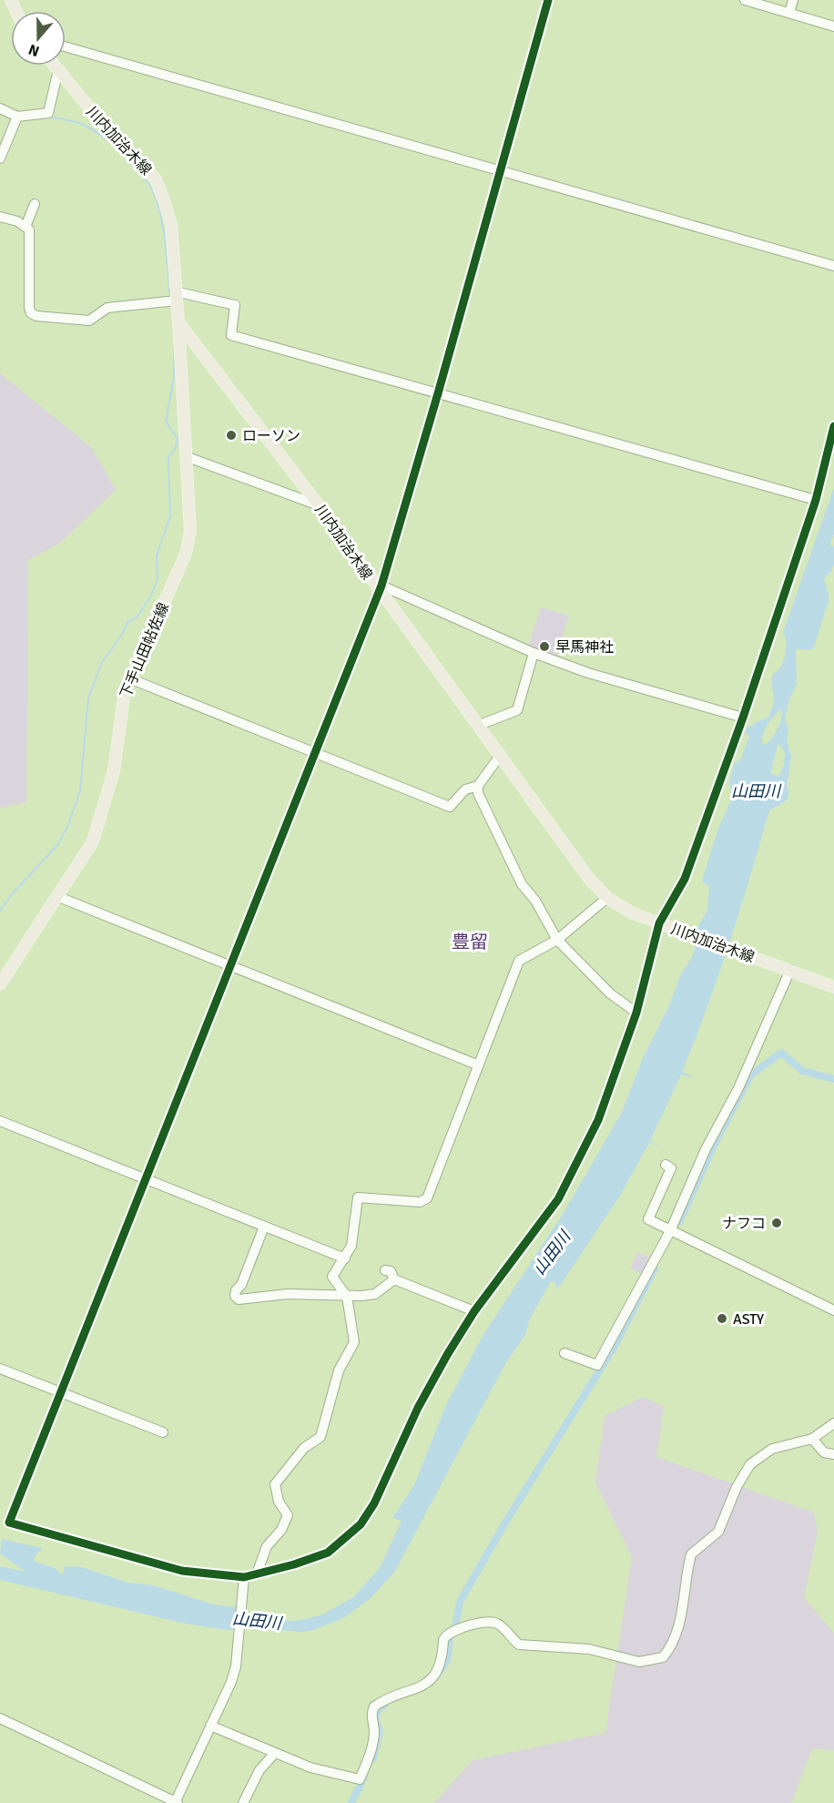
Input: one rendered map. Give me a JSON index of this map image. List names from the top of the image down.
{
  "streets": {
    "main road": ["川内加治木線", "下手山田帖佐線"]
  },
  "crossings": [
    ["川内加治木線", "下手山田帖佐線"]
  ],
  "districts": ["豊留"],
  "water": ["山田川"],
  "places": [
    "ローソン",
    "早馬神社",
    "ナフコ",
    "ASTY"
  ],
  "north": "bottom"
}
